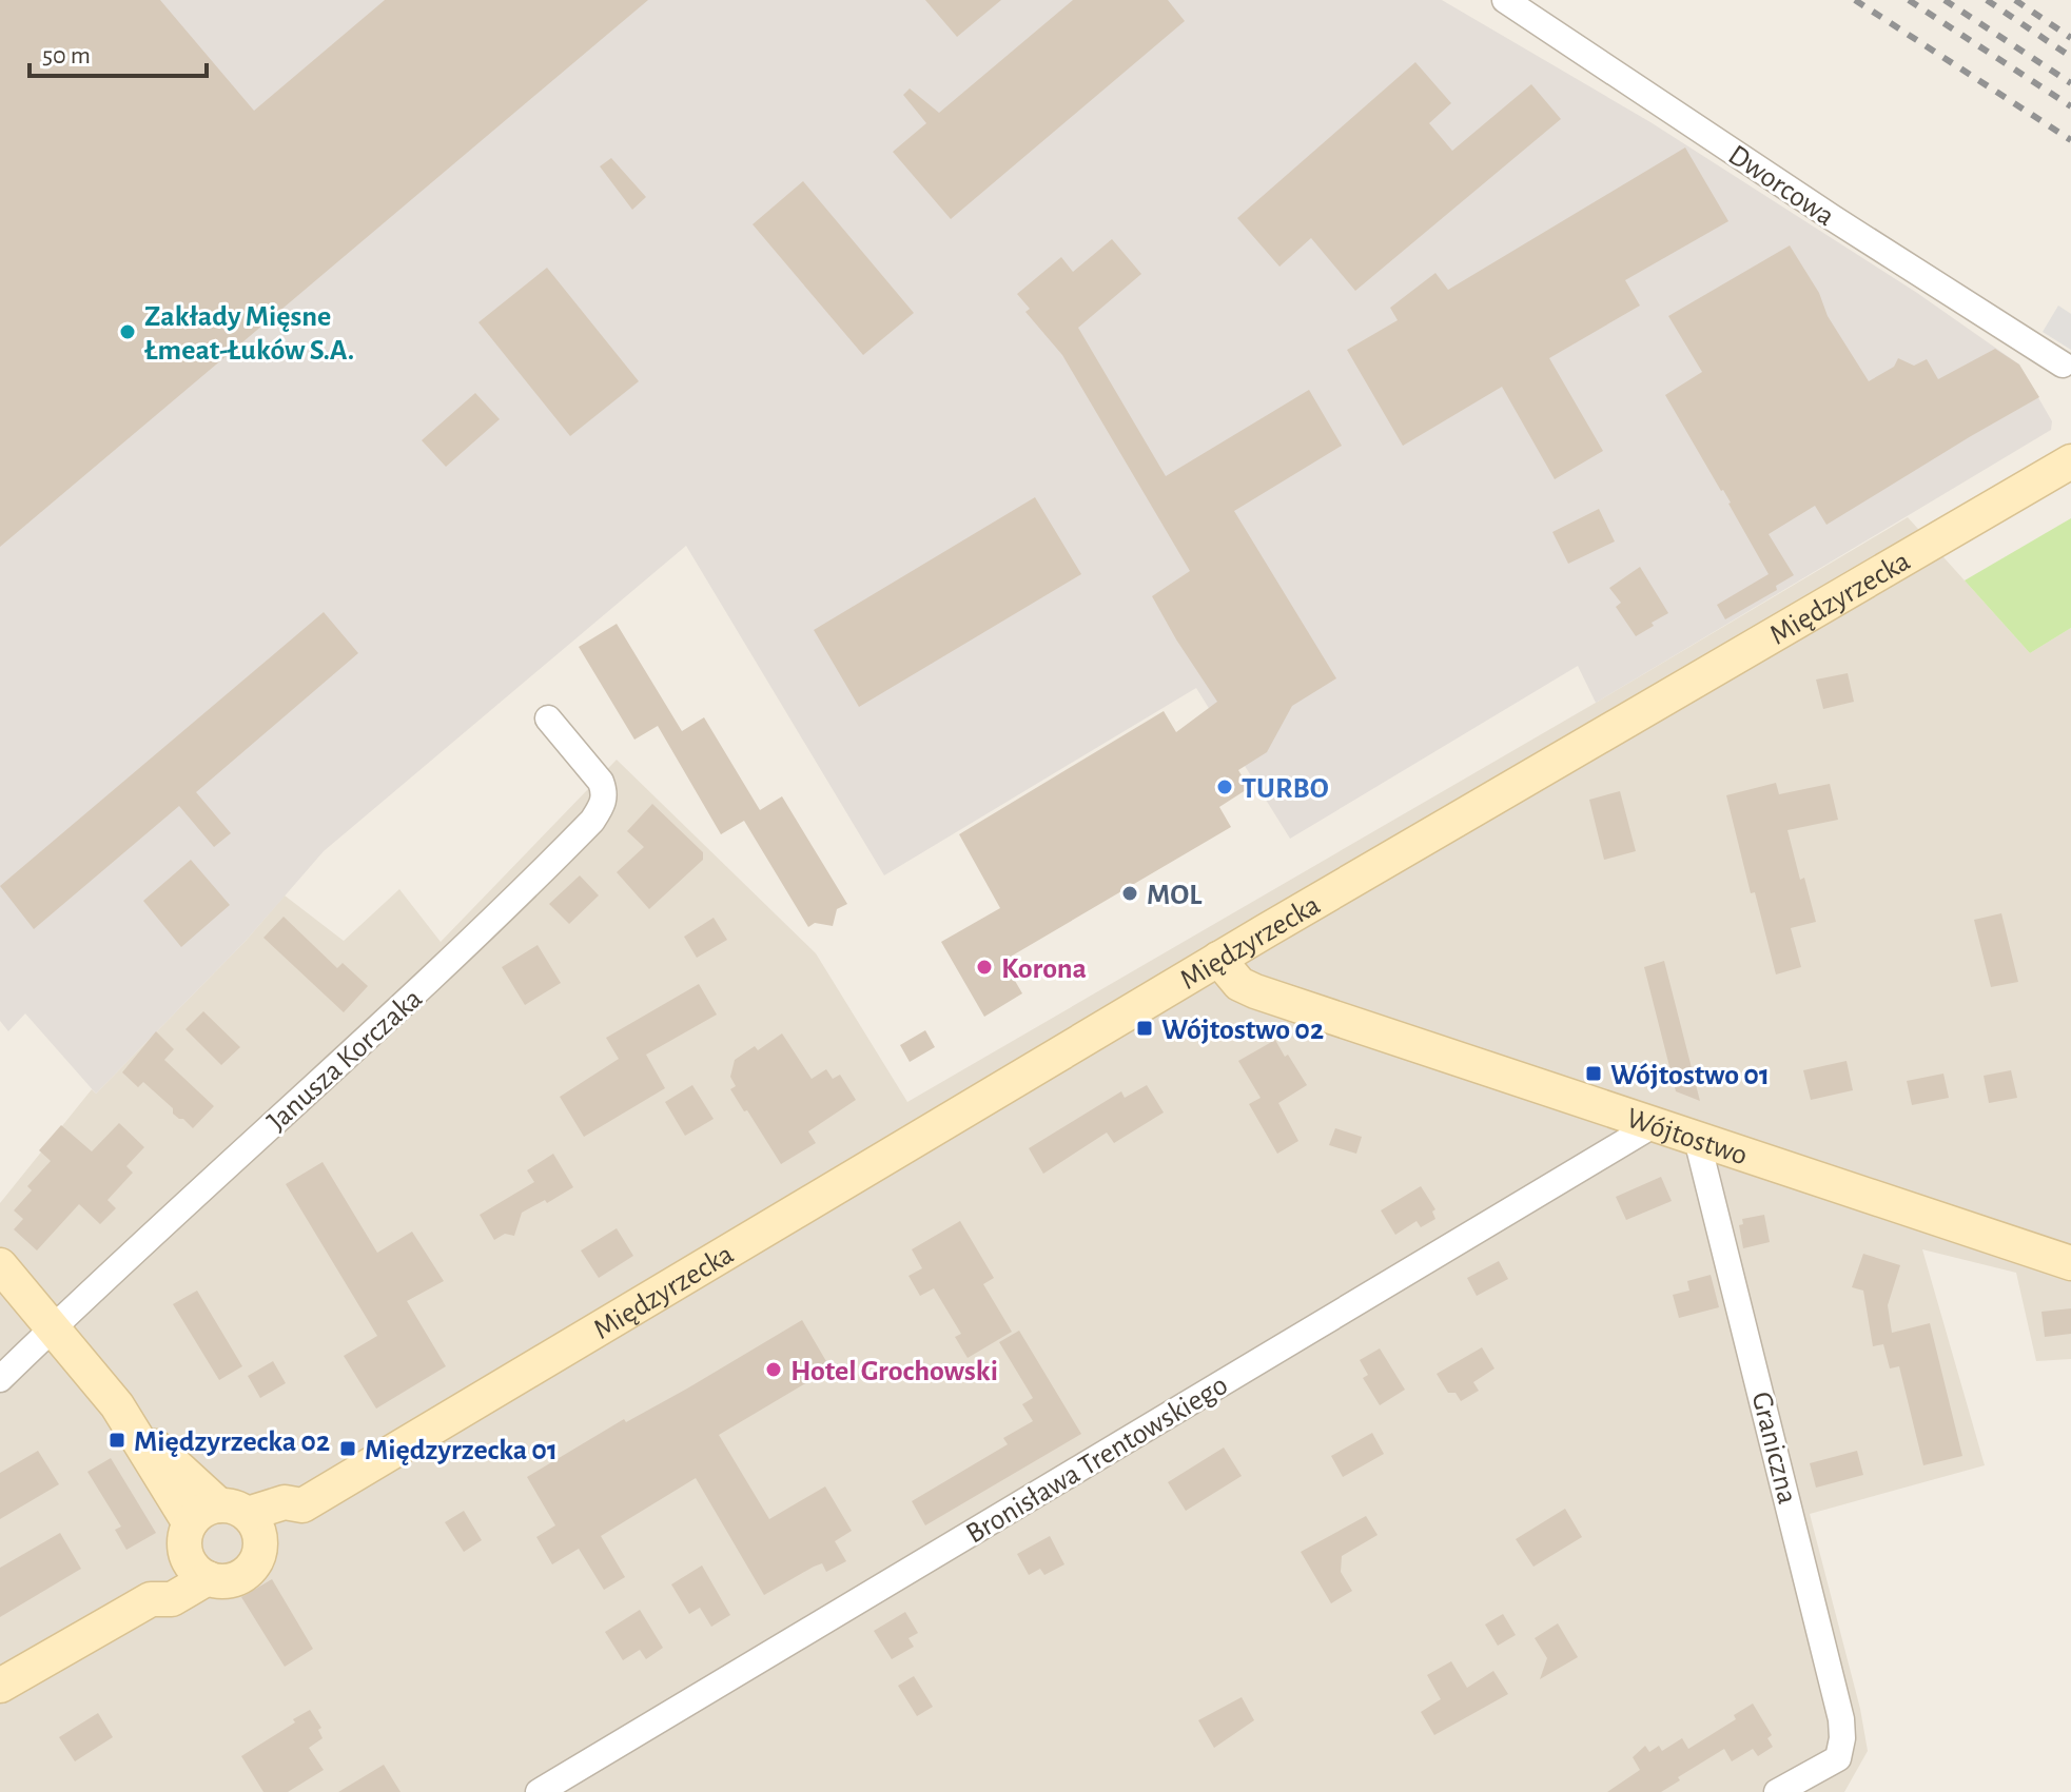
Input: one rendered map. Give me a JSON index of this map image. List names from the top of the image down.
{
  "streets": {
    "main road": ["Międzyrzecka", "Wójtostwo"],
    "street": [
      "Dworcowa",
      "Janusza Korczaka",
      "Graniczna",
      "Bronisława Trentowskiego"
    ]
  },
  "crossings": [
    ["Międzyrzecka", "Wójtostwo"],
    ["Wójtostwo", "Graniczna"],
    ["Wójtostwo", "Bronisława Trentowskiego"]
  ],
  "places": {
    "other": [
      "Zakłady Mięsne Łmeat-Łuków S.A.",
      "TURBO",
      "MOL",
      "Korona",
      "Hotel Grochowski"
    ],
    "transit": [
      "Wójtostwo 02",
      "Wójtostwo 01",
      "Międzyrzecka 02",
      "Międzyrzecka 01"
    ]
  },
  "scale_bar": "50 m"
}
